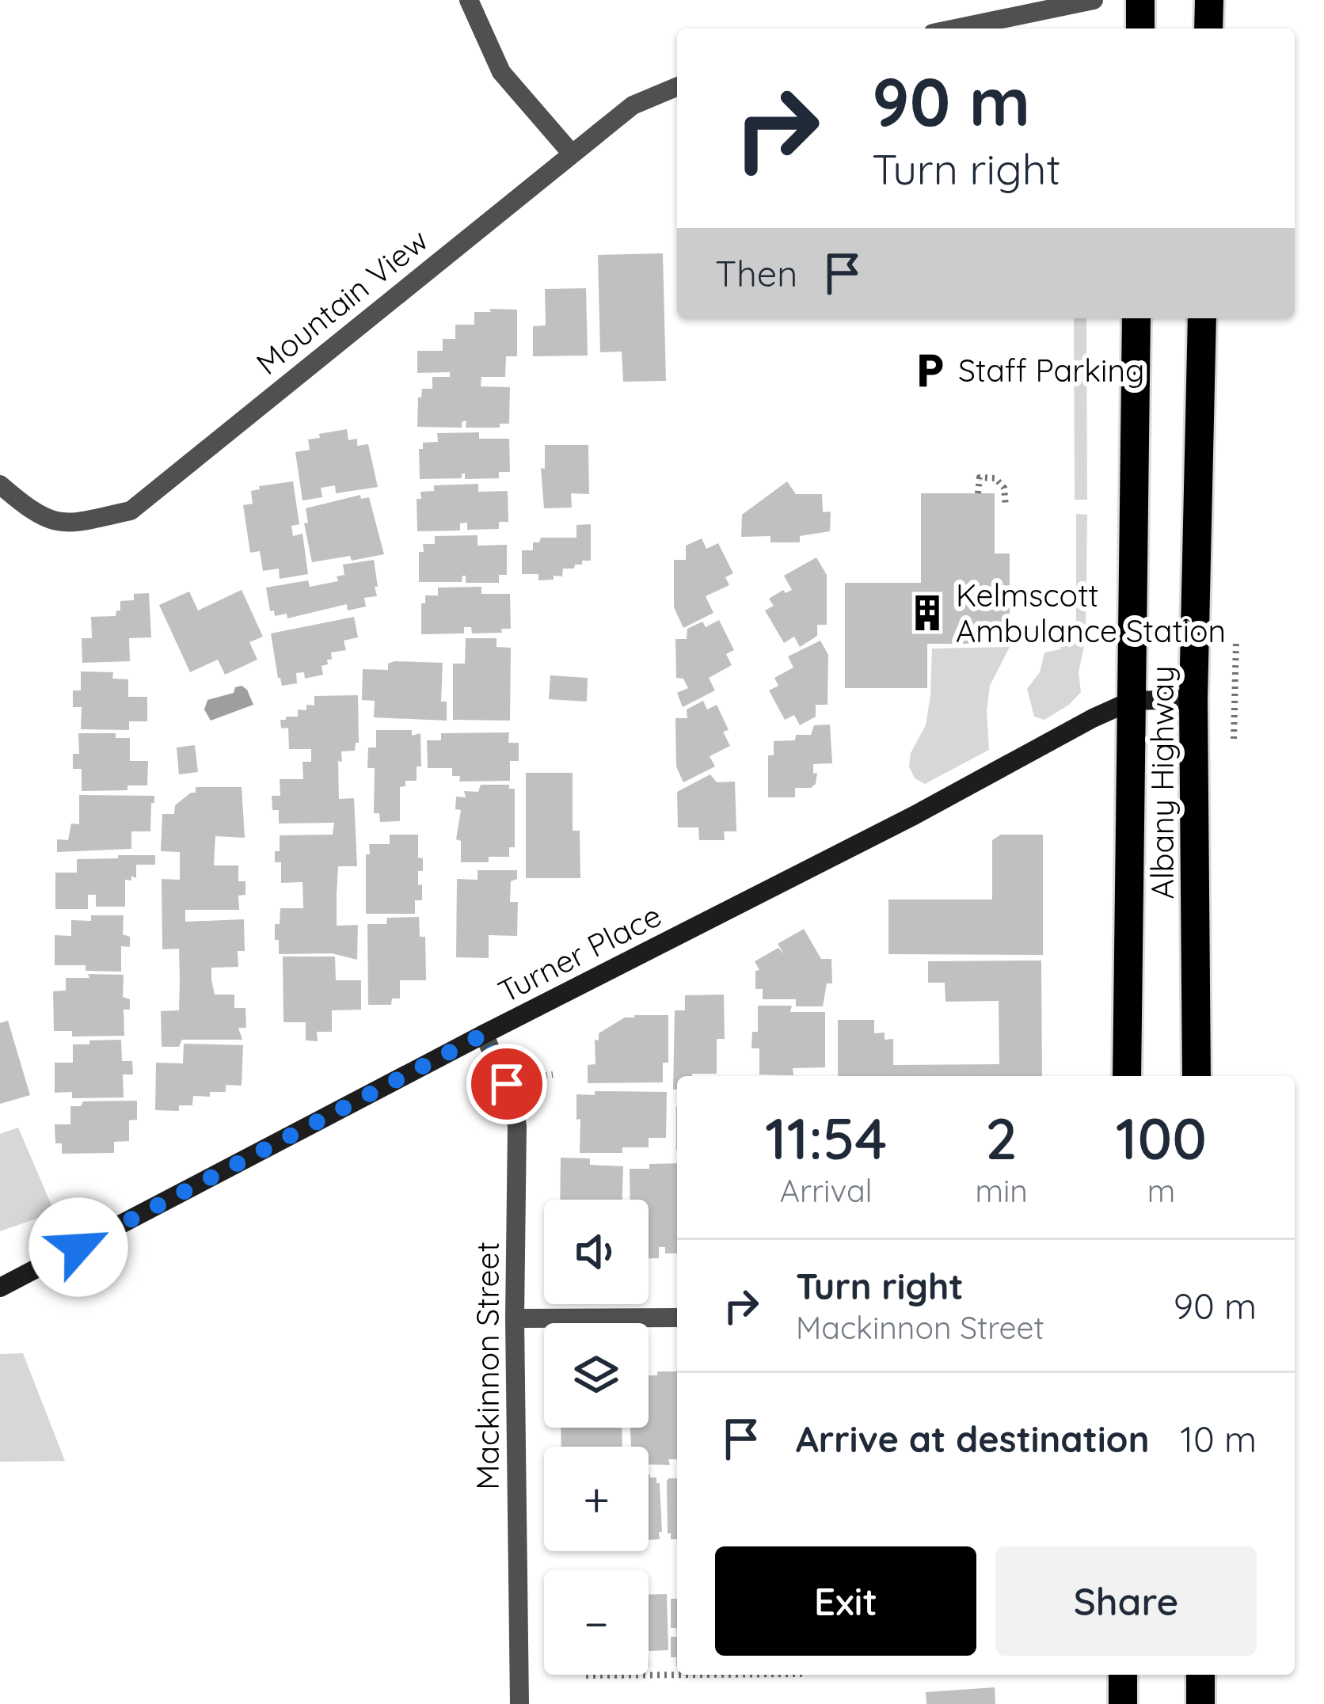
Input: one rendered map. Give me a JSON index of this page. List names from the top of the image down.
{
  "streets": {
    "highway": ["Albany Highway"],
    "street": ["Mountain View", "Turner Place", "Mackinnon Street"]
  },
  "crossings": [
    ["Albany Highway", "Turner Place"],
    ["Turner Place", "Mackinnon Street"]
  ],
  "places": {
    "parking": ["Staff Parking"],
    "building": ["Kelmscott Ambulance Station"]
  },
  "page": {
    "turn": ["90 m", "Turn right"],
    "then": "Then",
    "eta": [
      "11:54",
      "Arrival",
      "2",
      "min",
      "100",
      "m"
    ],
    "map_buttons": ["+", "−"],
    "list": [
      {
        "name": "Turn right",
        "note": "Mackinnon Street",
        "value": "90 m"
      },
      {
        "name": "Arrive at destination",
        "value": "10 m"
      }
    ],
    "buttons": ["Exit", "Share"]
  }
}
